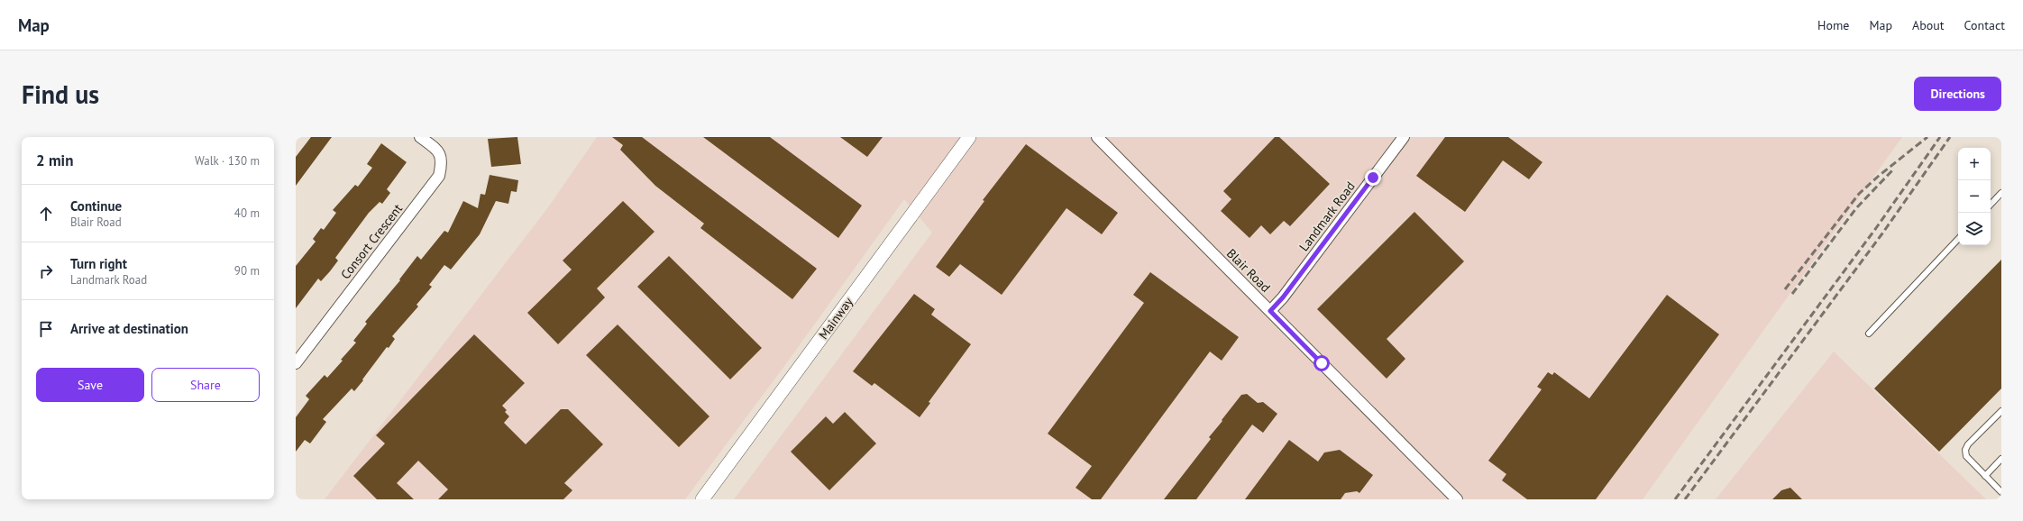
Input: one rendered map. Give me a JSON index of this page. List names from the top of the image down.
{
  "streets": {
    "street": [
      "Landmark Road",
      "Consort Crescent",
      "Blair Road",
      "Mainway"
    ]
  },
  "crossings": [
    ["Landmark Road", "Blair Road"]
  ],
  "page": {
    "header": "Map",
    "nav": [
      "Home",
      "Map",
      "About",
      "Contact"
    ],
    "buttons": [
      "Directions",
      ["Save", "Share"]
    ],
    "title": "Find us",
    "heading": ["2 min", "Walk · 130 m"],
    "map_buttons": ["+", "−"],
    "list": [
      ["Continue", "Blair Road", "40 m"],
      ["Turn right", "Landmark Road", "90 m"],
      "Arrive at destination"
    ]
  }
}
